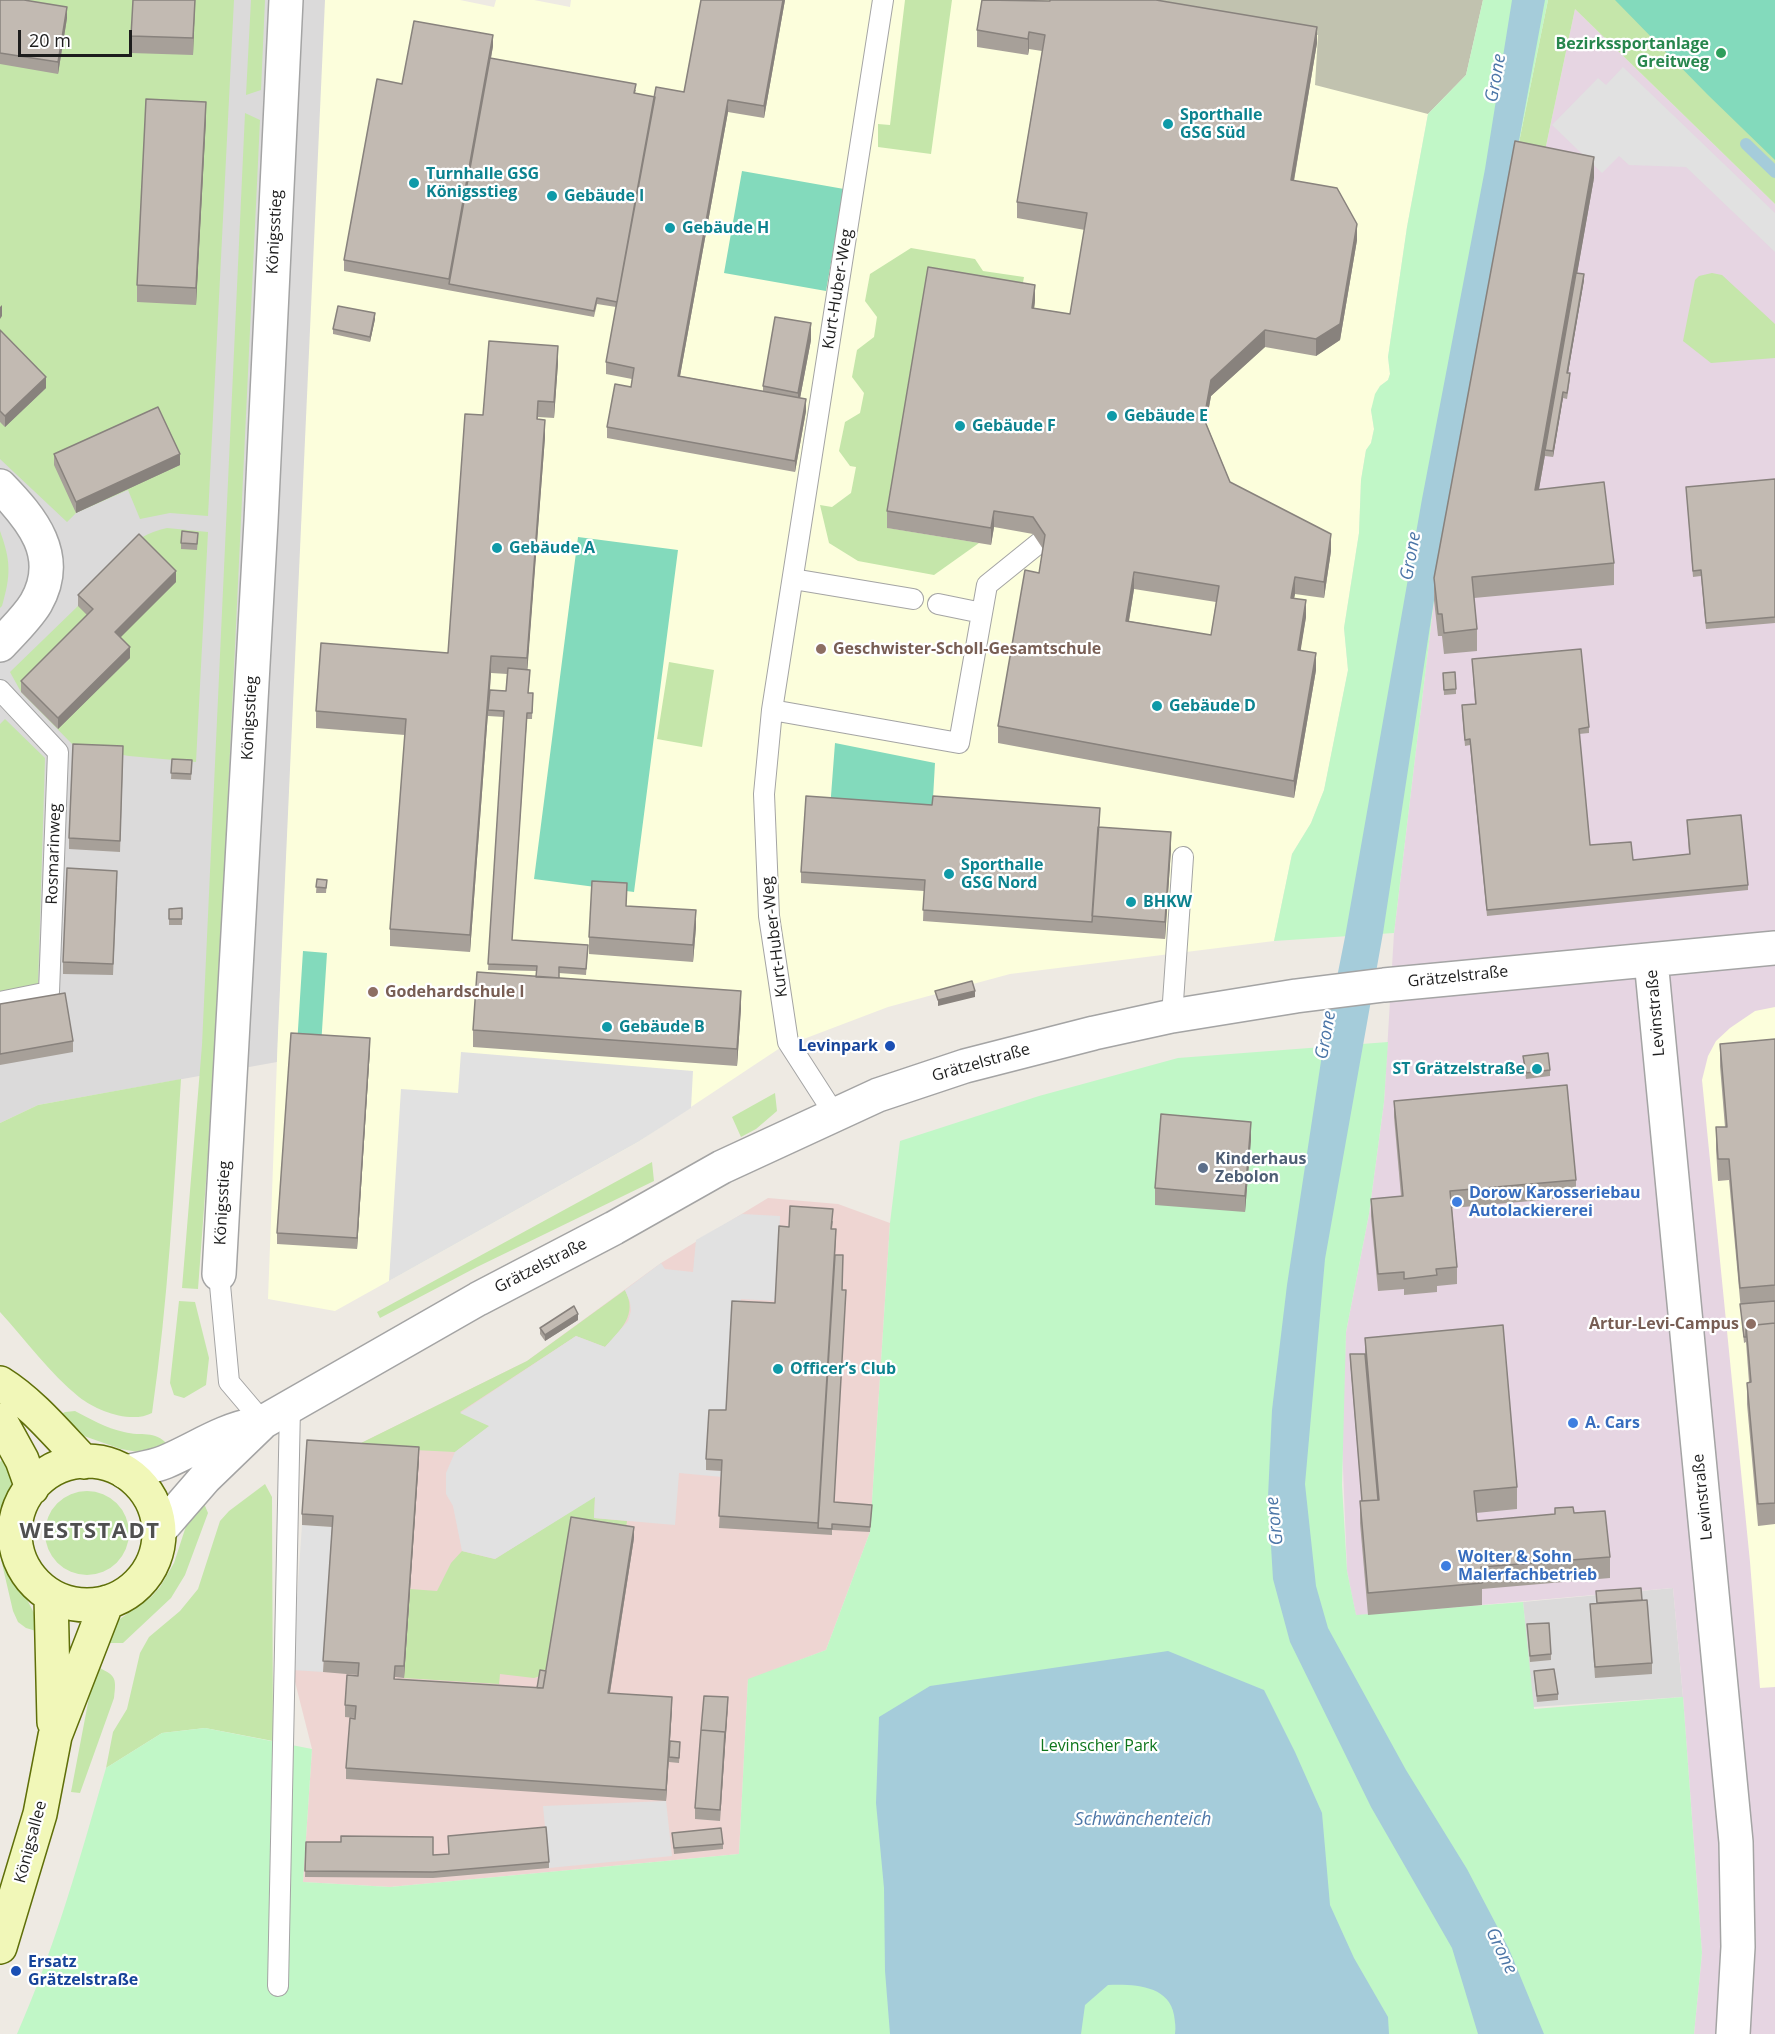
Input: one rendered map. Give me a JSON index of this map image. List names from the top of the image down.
{
  "streets": {
    "street": [
      "Königsstieg",
      "Grätzelstraße",
      "Levinstraße",
      "Königsallee"
    ],
    "lane": ["Kurt-Huber-Weg", "Rosmarinweg"]
  },
  "crossings": [
    ["Königsstieg", "Grätzelstraße"],
    ["Kurt-Huber-Weg", "Grätzelstraße"],
    ["Grätzelstraße", "Levinstraße"],
    ["Grätzelstraße", "Königsallee"]
  ],
  "districts": ["WESTSTADT"],
  "water": ["Grone", "Schwänchenteich"],
  "parks": ["Levinscher Park"],
  "places": [
    "Bezirkssportanlage Greitweg",
    "Sporthalle GSG Süd",
    "Turnhalle GSG Königsstieg",
    "Gebäude I",
    "Gebäude H",
    "Gebäude E",
    "Gebäude F",
    "Gebäude A",
    "Geschwister-Scholl-Gesamtschule",
    "Gebäude D",
    "Sporthalle GSG Nord",
    "BHKW",
    "Godehardschule I",
    "Gebäude B",
    "Levinpark",
    "ST Grätzelstraße",
    "Kinderhaus Zebolon",
    "Dorow Karosseriebau Autolackiererei",
    "Artur-Levi-Campus",
    "Officer’s Club",
    "A. Cars",
    "Wolter & Sohn Malerfachbetrieb",
    "Ersatz Grätzelstraße"
  ],
  "scale_bar": "20 m"
}
